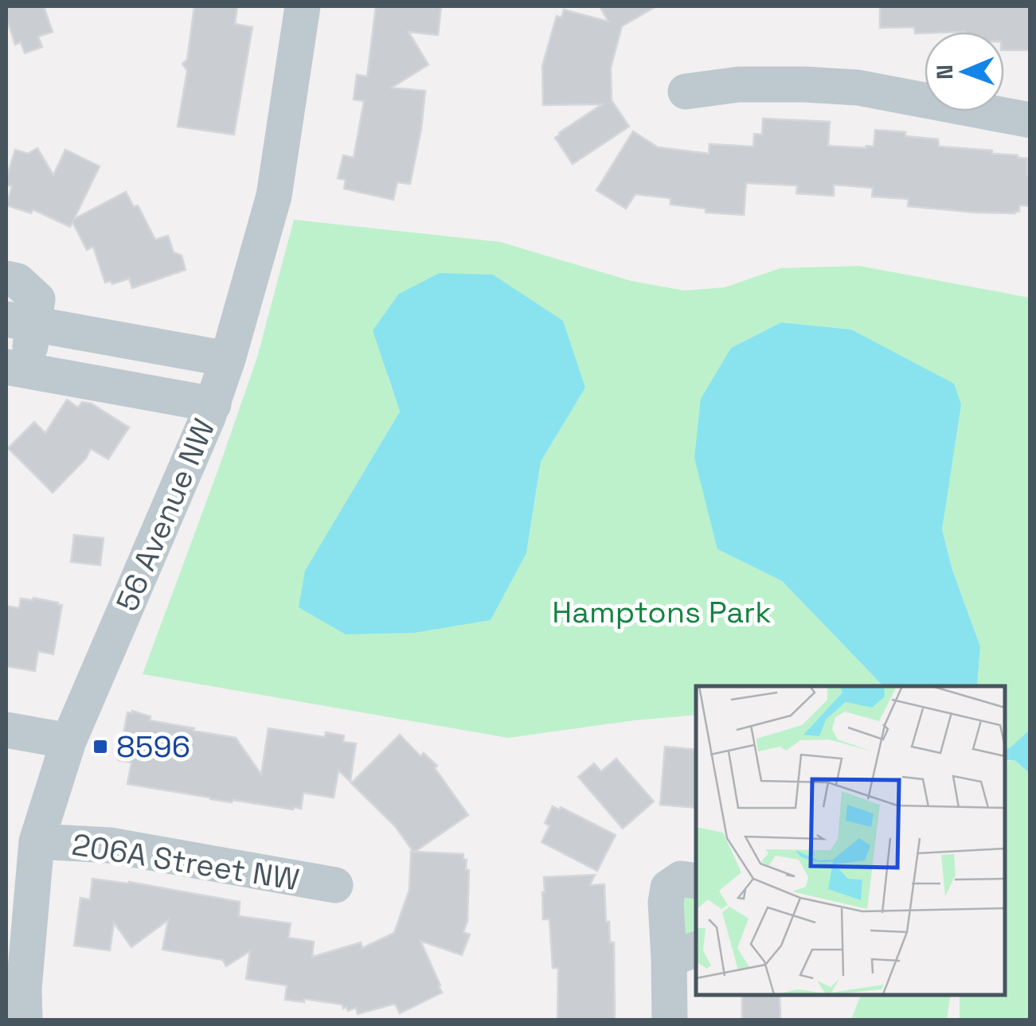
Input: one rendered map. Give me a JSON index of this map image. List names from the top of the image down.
{
  "streets": {
    "street": ["56 Avenue NW", "206A Street NW"]
  },
  "crossings": [
    ["56 Avenue NW", "206A Street NW"]
  ],
  "parks": ["Hamptons Park"],
  "places": {
    "transit": ["8596"]
  },
  "north": "left"
}
